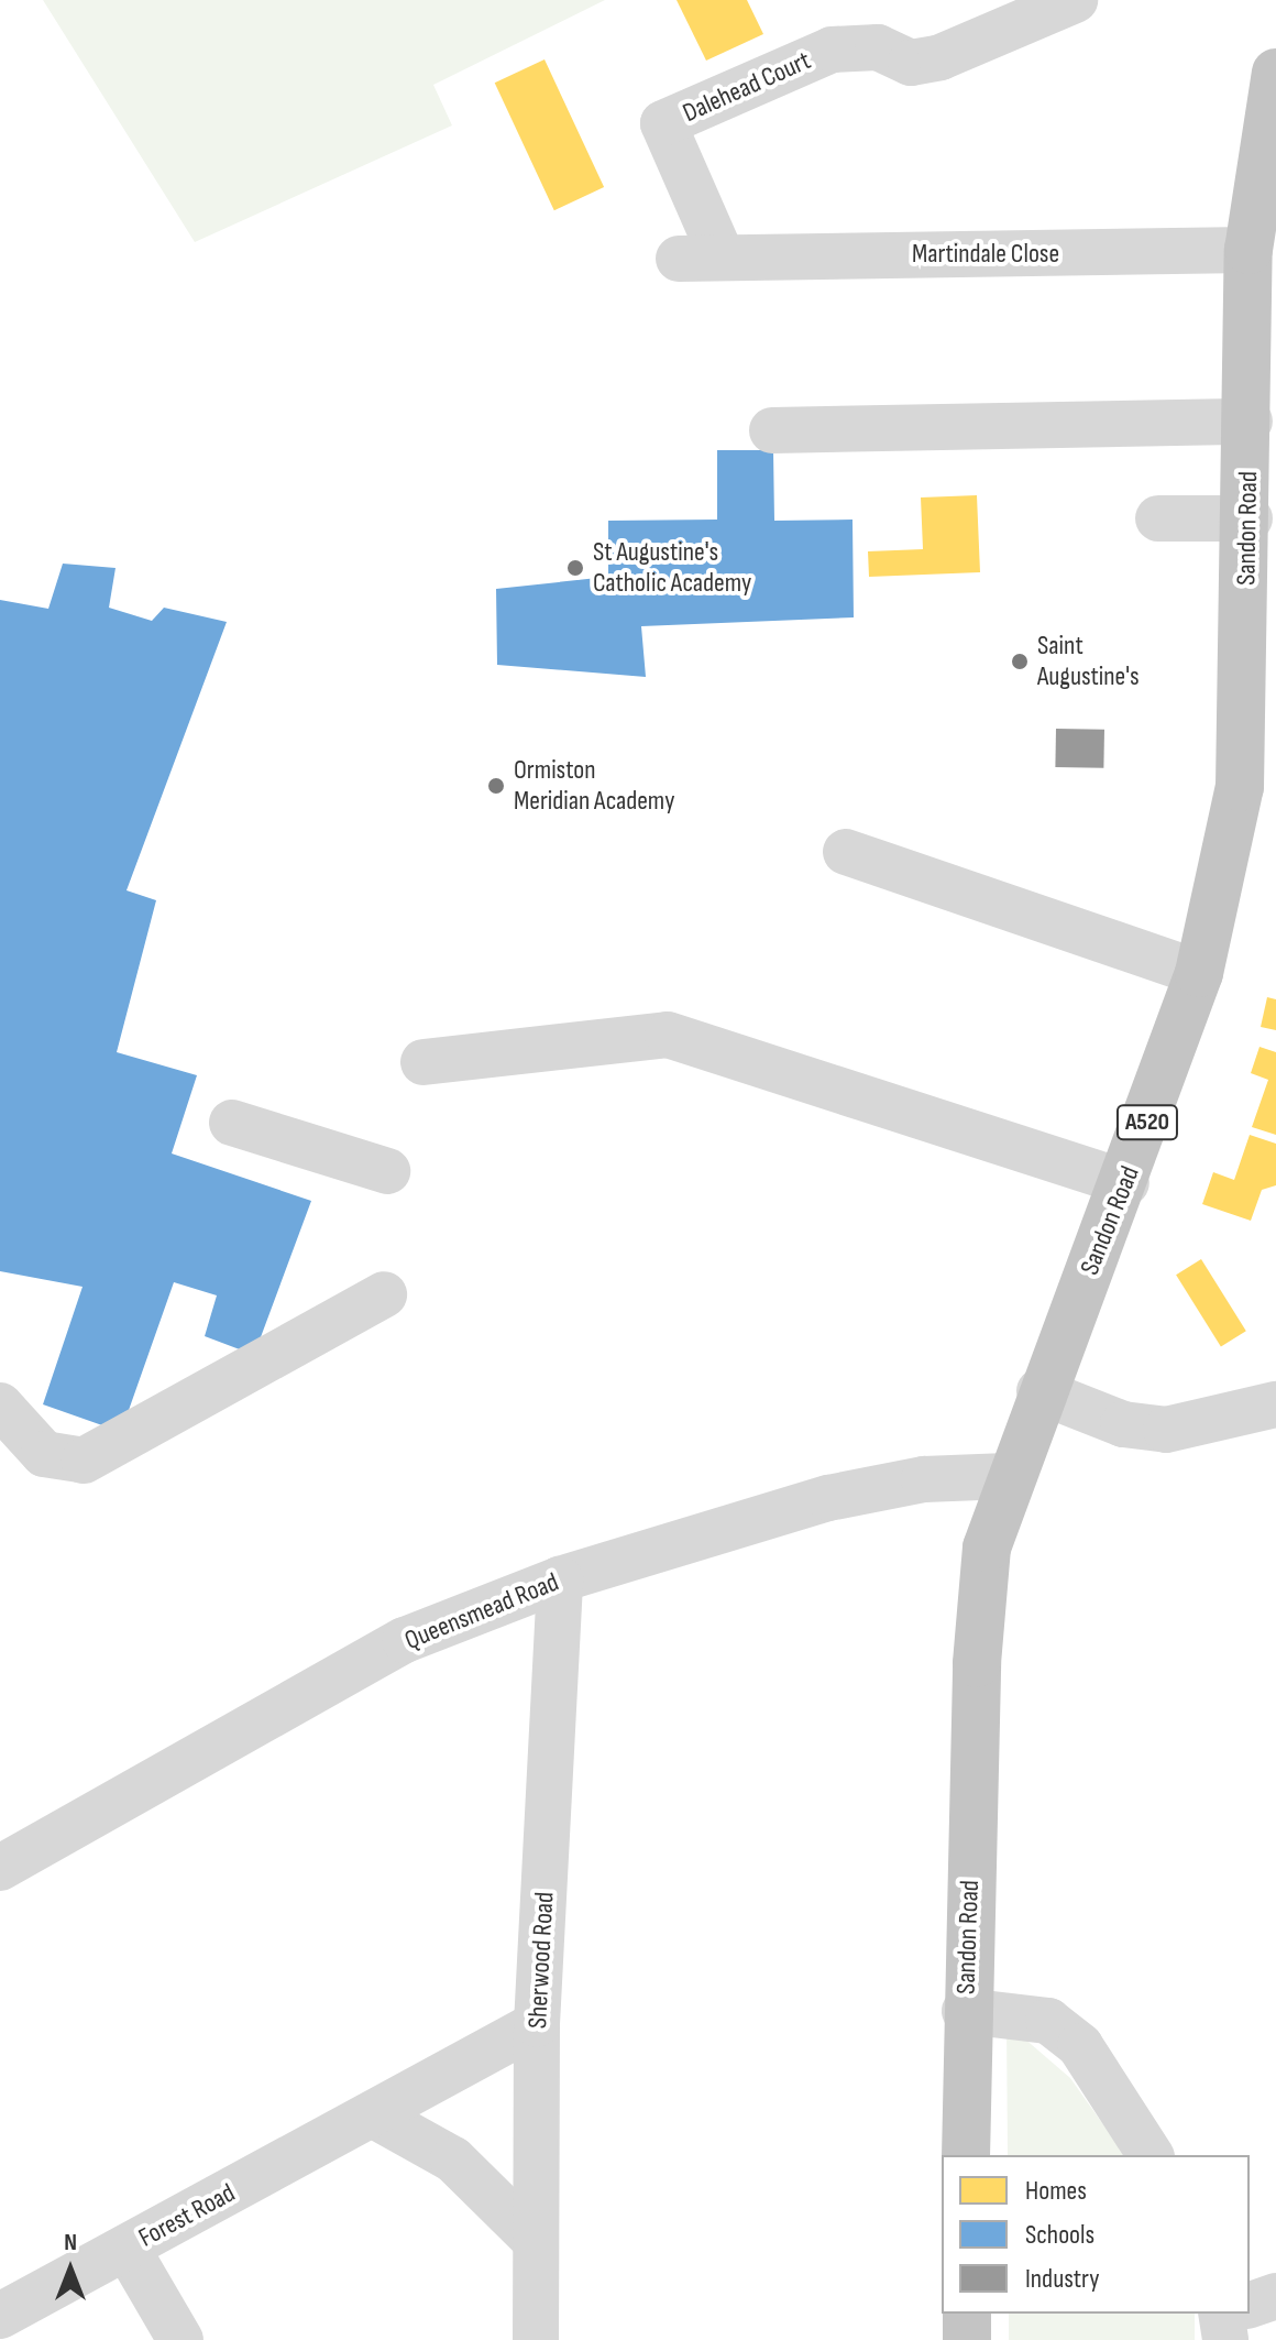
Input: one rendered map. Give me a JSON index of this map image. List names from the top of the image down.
{
  "streets": {
    "highway": ["Sandon Road", "A520"],
    "street": [
      "Dalehead Court",
      "Martindale Close",
      "Queensmead Road",
      "Sherwood Road",
      "Forest Road"
    ]
  },
  "crossings": [
    ["Dalehead Court", "Martindale Close"],
    ["Martindale Close", "Sandon Road"],
    ["Sandon Road", "Queensmead Road"],
    ["Queensmead Road", "Sherwood Road"],
    ["Sherwood Road", "Forest Road"]
  ],
  "places": ["St Augustine's Catholic Academy", "Saint Augustine's", "Ormiston Meridian Academy"],
  "legend": ["Homes", "Schools", "Industry"],
  "north": "top"
}
